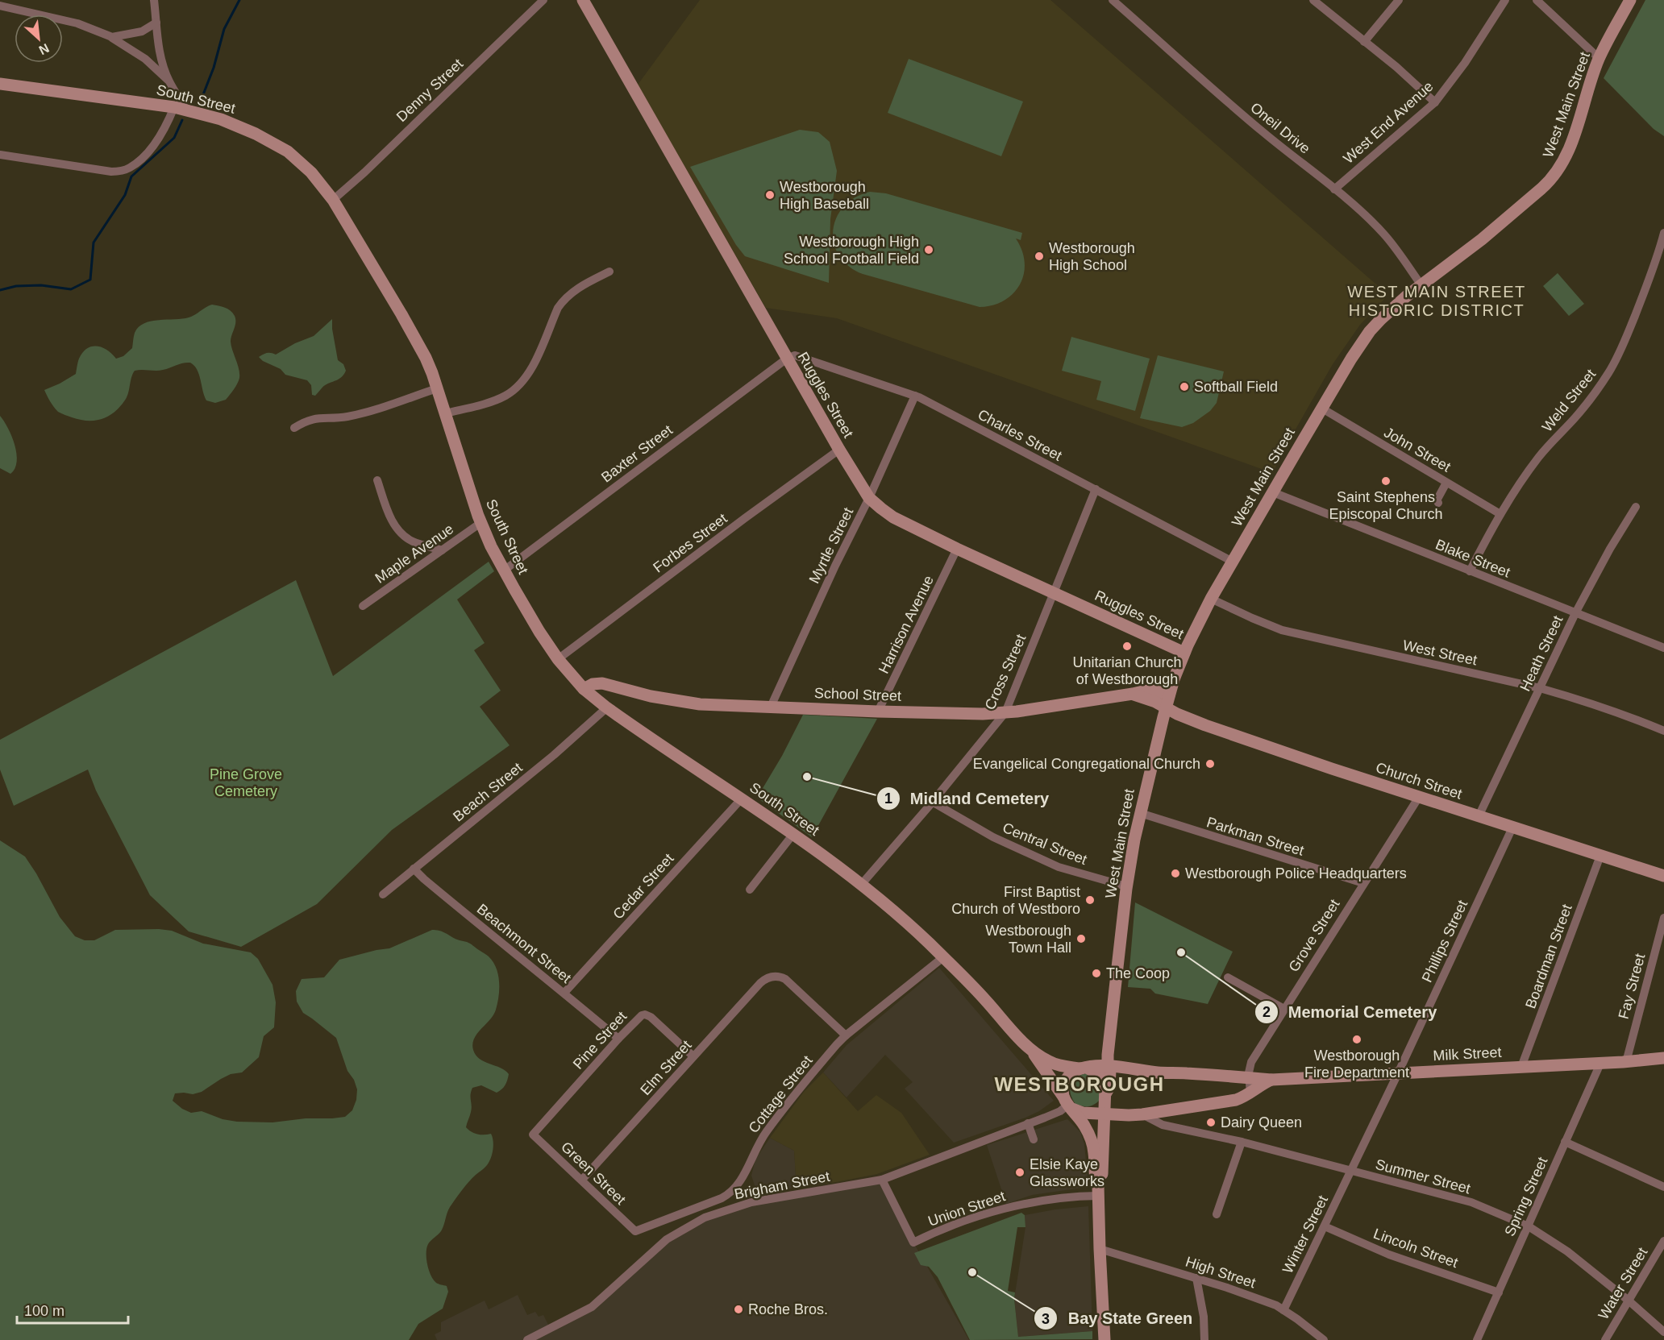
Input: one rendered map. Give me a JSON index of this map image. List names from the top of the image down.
{
  "streets": {
    "main road": [
      "South Street",
      "West Main Street",
      "Ruggles Street",
      "School Street",
      "Church Street",
      "Milk Street"
    ],
    "street": [
      "Denny Street",
      "West End Avenue",
      "Oneil Drive",
      "Weld Street",
      "Charles Street",
      "John Street",
      "Baxter Street",
      "Forbes Street",
      "Myrtle Street",
      "Maple Avenue",
      "Blake Street",
      "Harrison Avenue",
      "West Street",
      "Heath Street",
      "Cross Street",
      "Beach Street",
      "Parkman Street",
      "Central Street",
      "Cedar Street",
      "Grove Street",
      "Phillips Street",
      "Beachmont Street",
      "Boardman Street",
      "Fay Street",
      "Pine Street",
      "Elm Street",
      "Cottage Street",
      "Green Street",
      "Summer Street",
      "Brigham Street",
      "Spring Street",
      "Union Street",
      "Winter Street",
      "Lincoln Street",
      "High Street",
      "Water Street"
    ]
  },
  "crossings": [
    ["Denny Street", "South Street"],
    ["South Street", "West Main Street"],
    ["South Street", "Baxter Street"],
    ["South Street", "Forbes Street"],
    ["South Street", "Maple Avenue"],
    ["South Street", "Cross Street"],
    ["South Street", "School Street"],
    ["South Street", "Beach Street"],
    ["South Street", "Cedar Street"],
    ["South Street", "Milk Street"],
    ["South Street", "Cottage Street"],
    ["South Street", "Brigham Street"],
    ["South Street", "Union Street"],
    ["West Main Street", "Oneil Drive"],
    ["West Main Street", "Ruggles Street"],
    ["West Main Street", "Charles Street"],
    ["West Main Street", "John Street"],
    ["West Main Street", "Blake Street"],
    ["West Main Street", "West Street"],
    ["West Main Street", "School Street"],
    ["West Main Street", "Church Street"],
    ["West Main Street", "Parkman Street"],
    ["West Main Street", "Central Street"],
    ["West Main Street", "Milk Street"],
    ["West Main Street", "Brigham Street"],
    ["West Main Street", "Union Street"],
    ["West End Avenue", "Oneil Drive"],
    ["Ruggles Street", "Charles Street"],
    ["Ruggles Street", "Baxter Street"],
    ["Ruggles Street", "Forbes Street"],
    ["Ruggles Street", "Myrtle Street"],
    ["Ruggles Street", "Harrison Avenue"],
    ["Ruggles Street", "Cross Street"],
    ["Weld Street", "John Street"],
    ["Weld Street", "Blake Street"],
    ["Charles Street", "Baxter Street"],
    ["Charles Street", "Myrtle Street"],
    ["Charles Street", "Cross Street"],
    ["Myrtle Street", "School Street"],
    ["Blake Street", "Heath Street"],
    ["Harrison Avenue", "School Street"],
    ["West Street", "Heath Street"],
    ["Heath Street", "Church Street"],
    ["Cross Street", "School Street"],
    ["Cross Street", "Central Street"],
    ["School Street", "Church Street"],
    ["Church Street", "Grove Street"],
    ["Church Street", "Phillips Street"],
    ["Church Street", "Boardman Street"],
    ["Beach Street", "Beachmont Street"],
    ["Parkman Street", "Grove Street"],
    ["Cedar Street", "Beachmont Street"],
    ["Grove Street", "Milk Street"],
    ["Phillips Street", "Milk Street"],
    ["Phillips Street", "Summer Street"],
    ["Phillips Street", "Winter Street"],
    ["Beachmont Street", "Pine Street"],
    ["Boardman Street", "Milk Street"],
    ["Fay Street", "Milk Street"],
    ["Pine Street", "Elm Street"],
    ["Pine Street", "Green Street"],
    ["Milk Street", "Brigham Street"],
    ["Milk Street", "Spring Street"],
    ["Elm Street", "Cottage Street"],
    ["Elm Street", "Green Street"],
    ["Cottage Street", "Green Street"],
    ["Summer Street", "Spring Street"],
    ["Summer Street", "Winter Street"],
    ["Summer Street", "Water Street"],
    ["Brigham Street", "Union Street"],
    ["Spring Street", "Lincoln Street"],
    ["Winter Street", "Lincoln Street"],
    ["Winter Street", "High Street"]
  ],
  "districts": ["WEST MAIN STREET HISTORIC DISTRICT", "WESTBOROUGH"],
  "parks": ["Pine Grove Cemetery"],
  "places": [
    "Westborough High Baseball",
    "Westborough High School Football Field",
    "Westborough High School",
    "Softball Field",
    "Saint Stephens Episcopal Church",
    "Unitarian Church of Westborough",
    "Evangelical Congregational Church",
    "Midland Cemetery",
    "Westborough Police Headquarters",
    "First Baptist Church of Westboro",
    "Westborough Town Hall",
    "Memorial Cemetery",
    "The Coop",
    "Westborough Fire Department",
    "Dairy Queen",
    "Elsie Kaye Glassworks",
    "Bay State Green",
    "Roche Bros."
  ],
  "scale_bar": "100 m",
  "north": "bottom right"
}
